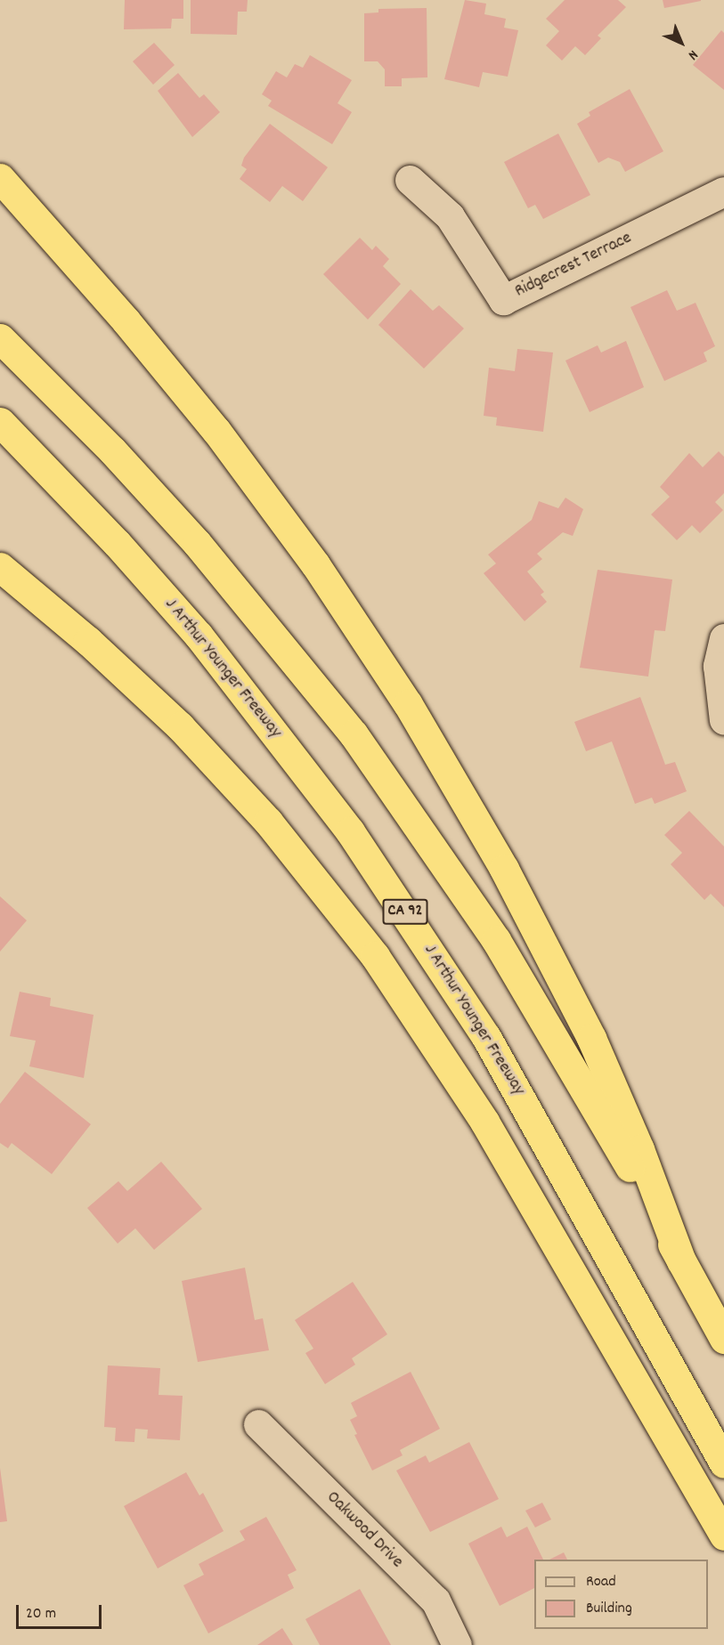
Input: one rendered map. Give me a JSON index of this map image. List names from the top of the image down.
{
  "streets": {
    "highway": ["J Arthur Younger Freeway", "CA 92"],
    "street": ["Ridgecrest Terrace", "Oakwood Drive"]
  },
  "legend": ["Road", "Building"],
  "scale_bar": "20 m",
  "north": "bottom right"
}
